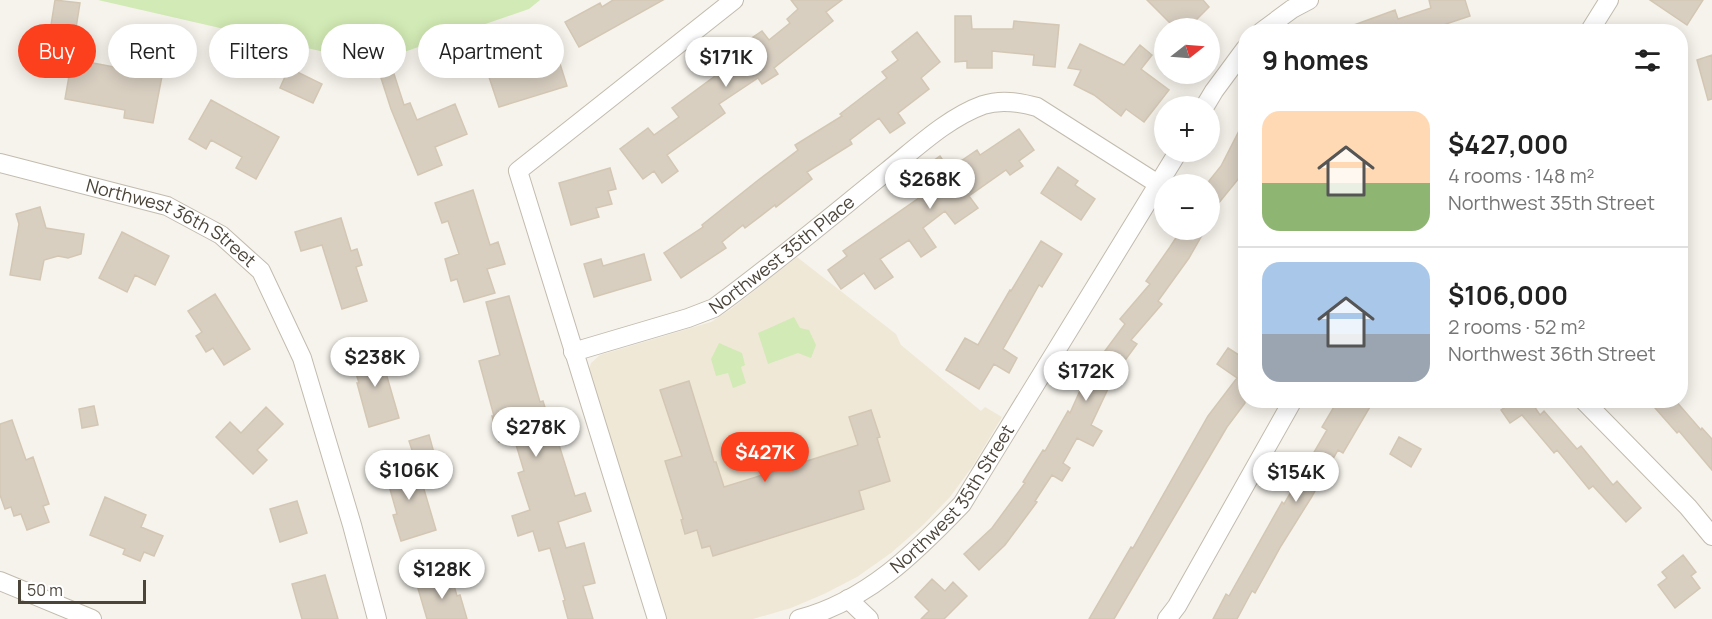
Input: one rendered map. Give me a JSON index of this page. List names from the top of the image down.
{
  "streets": {
    "street": ["Northwest 36th Street", "Northwest 35th Place", "Northwest 35th Street"]
  },
  "scale_bar": "50 m",
  "north": "right",
  "page": {
    "map_buttons": ["+", "−"],
    "chip": [
      "Buy",
      "Rent",
      "Filters",
      "New",
      "Apartment"
    ],
    "heading": "9 homes",
    "price": [
      "$171K",
      "$268K",
      "$238K",
      "$172K",
      "$278K",
      "$427K",
      "$106K",
      "$154K",
      "$128K"
    ],
    "list": [
      {
        "name": "$427,000",
        "note": "4 rooms · 148 m² · Northwest 35th Street"
      },
      {
        "name": "$106,000",
        "note": "2 rooms · 52 m² · Northwest 36th Street"
      }
    ],
    "scale": "50 m"
  }
}
